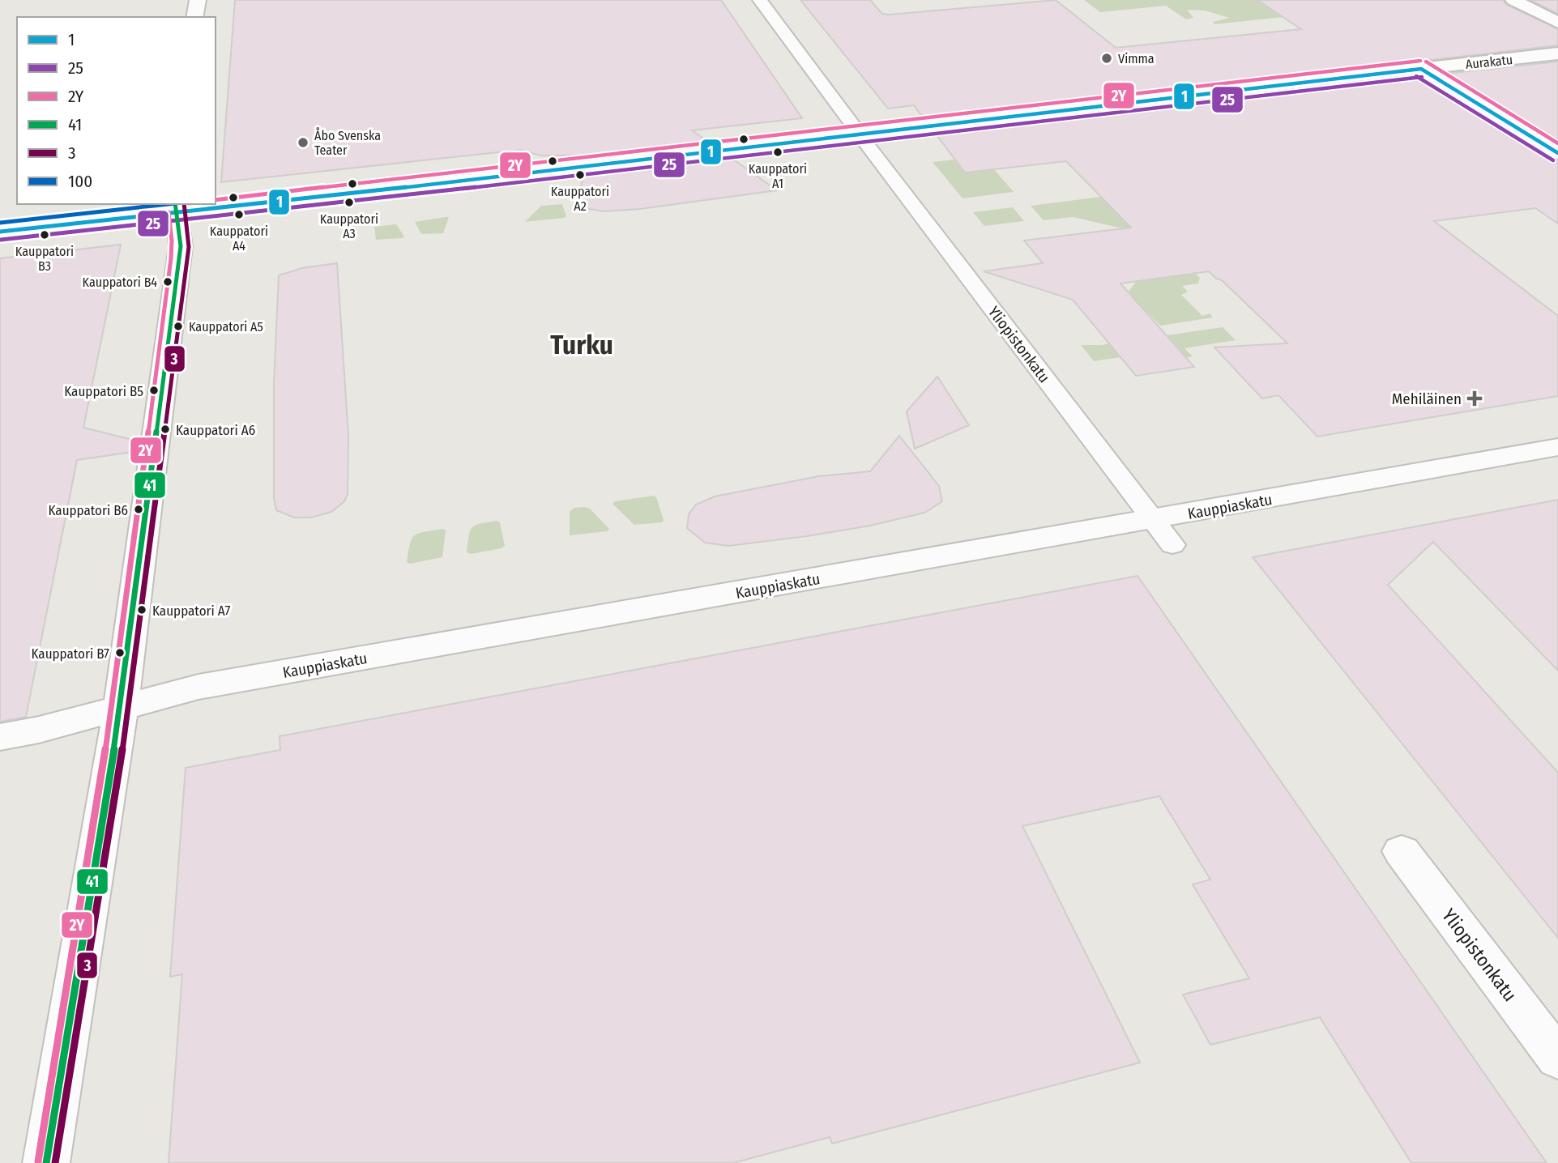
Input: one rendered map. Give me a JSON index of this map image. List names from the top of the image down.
{
  "streets": {
    "street": ["Aurakatu", "Yliopistonkatu", "Kauppiaskatu"]
  },
  "crossings": [
    ["Yliopistonkatu", "Kauppiaskatu"]
  ],
  "districts": ["Turku"],
  "places": {
    "other": [
      "Vimma",
      "Åbo Svenska Teater",
      "Kauppatori A1",
      "Kauppatori A2",
      "Kauppatori A3",
      "Kauppatori A4",
      "Kauppatori B3",
      "Kauppatori B4",
      "Kauppatori A5",
      "Kauppatori B5",
      "Kauppatori A6",
      "Kauppatori B6",
      "Kauppatori A7",
      "Kauppatori B7"
    ],
    "health": ["Mehiläinen"]
  },
  "lines": [
    "transit line 2Y",
    "transit line 1",
    "transit line 25",
    "transit line 41",
    "transit line 3",
    "transit line 100"
  ],
  "legend": [
    "1",
    "25",
    "2Y",
    "41",
    "3",
    "100"
  ]
}
